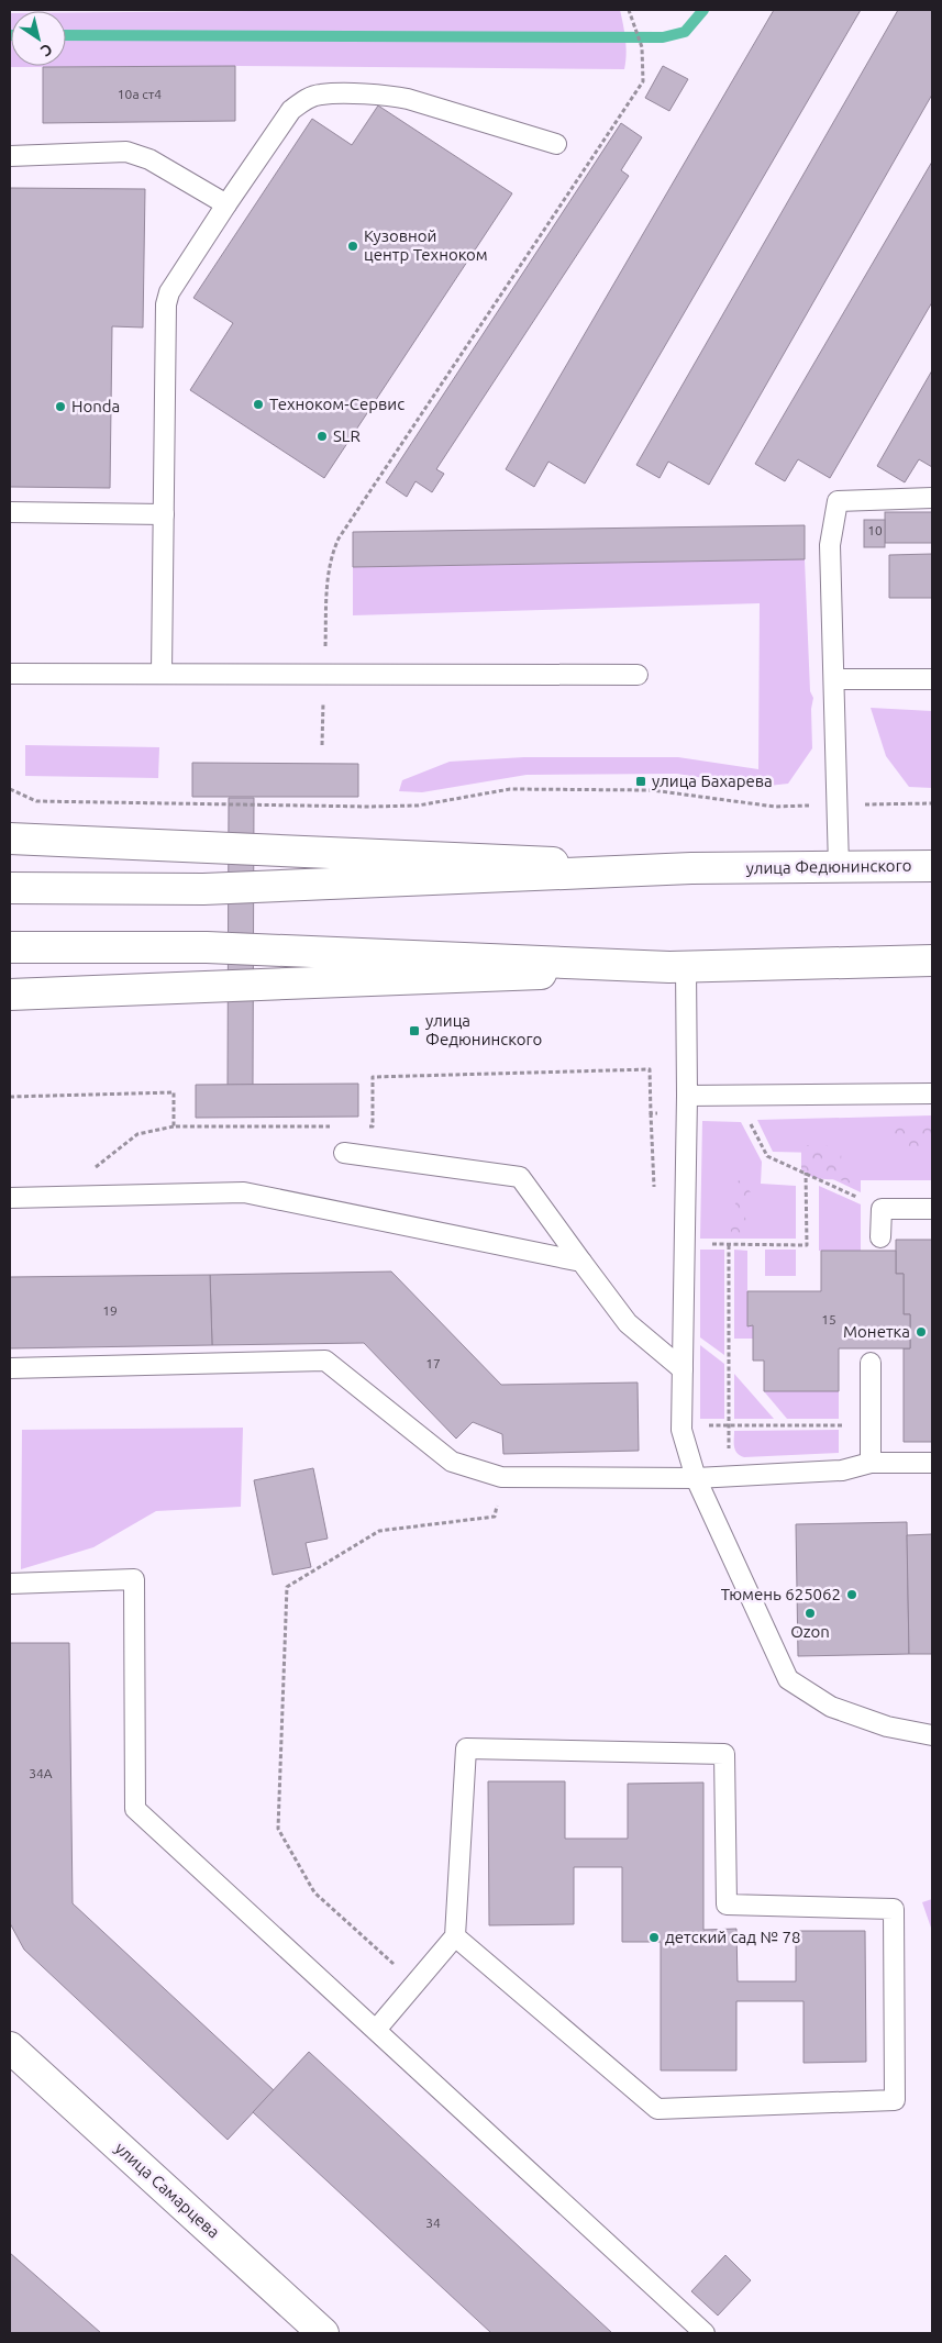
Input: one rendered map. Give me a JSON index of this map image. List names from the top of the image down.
{
  "streets": {
    "main road": ["улица Федюнинского", "улица Самарцева"]
  },
  "places": {
    "other": [
      "Кузовной центр Техноком",
      "Техноком-Сервис",
      "Honda",
      "SLR",
      "Монетка",
      "Тюмень 625062",
      "Ozon",
      "детский сад № 78"
    ],
    "transit": ["улица Бахарева", "улица Федюнинского"]
  },
  "house_numbers": [
    "10а ст4",
    "10",
    "19",
    "15",
    "17",
    "34А",
    "34"
  ],
  "north": "bottom right"
}
